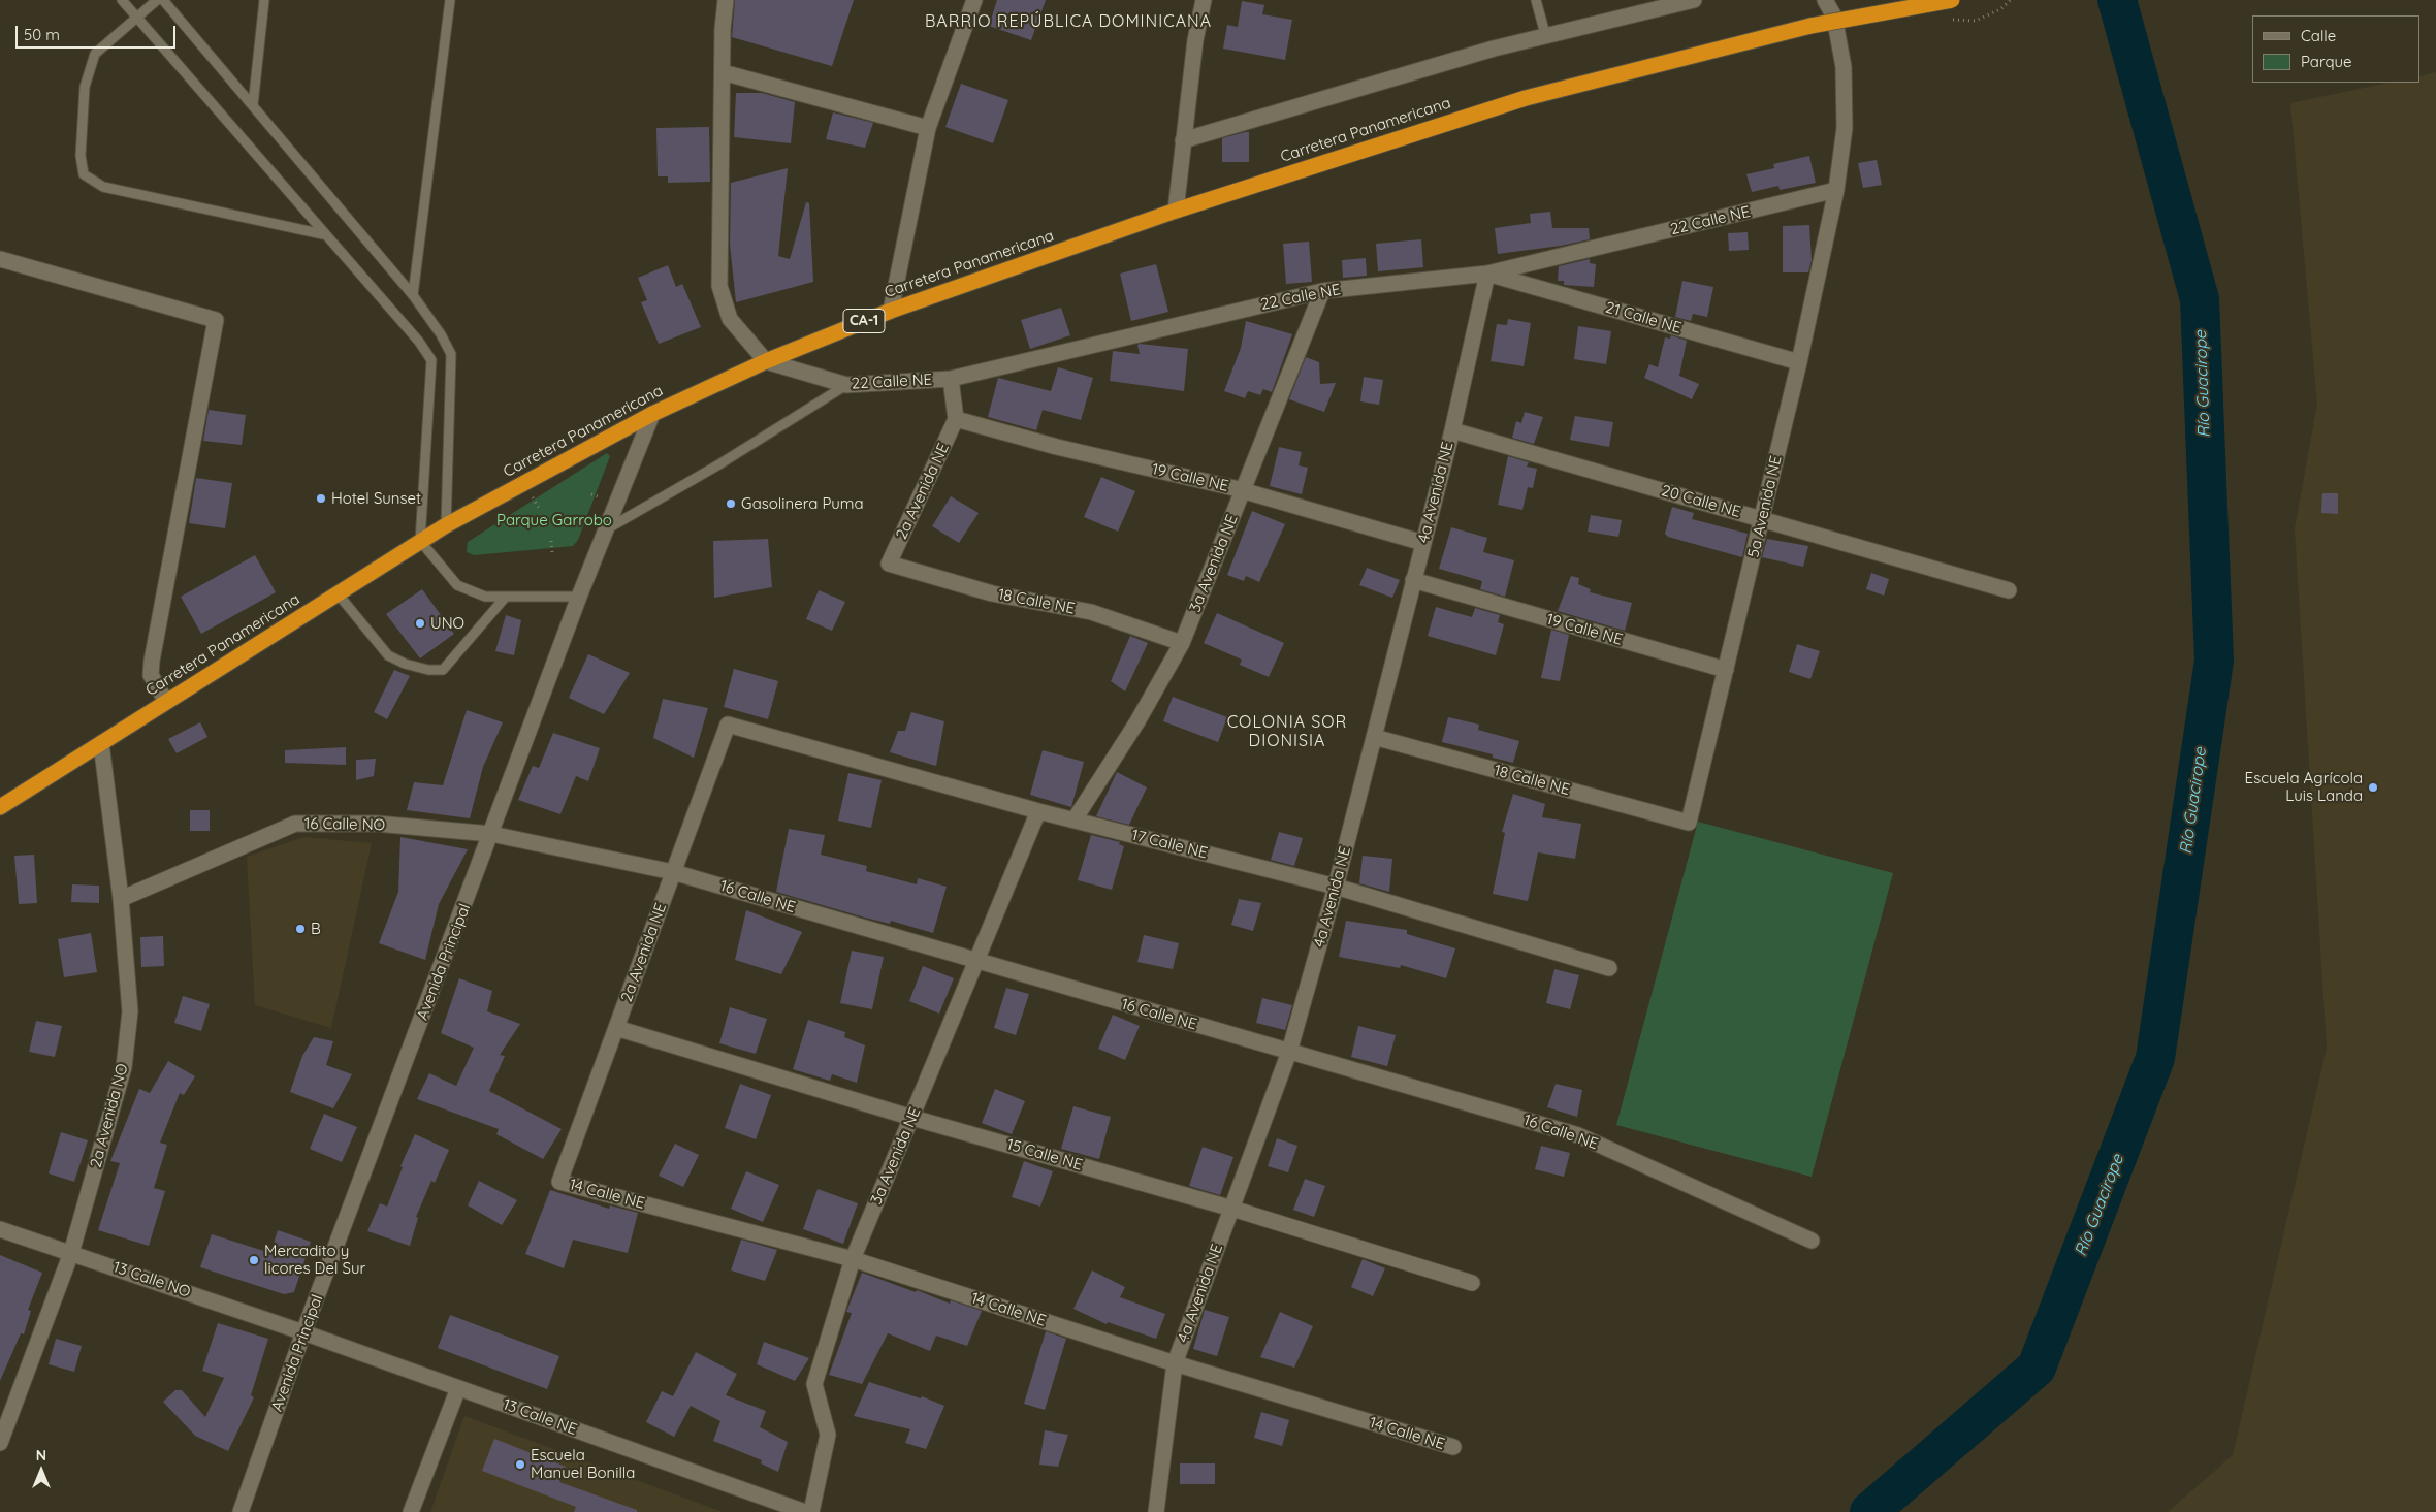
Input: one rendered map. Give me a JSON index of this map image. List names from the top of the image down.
{
  "streets": {
    "highway": ["Carretera Panamericana", "CA-1"],
    "street": [
      "22 Calle NE",
      "21 Calle NE",
      "19 Calle NE",
      "2a Avenida NE",
      "4a Avenida NE",
      "20 Calle NE",
      "5a Avenida NE",
      "3a Avenida NE",
      "18 Calle NE",
      "16 Calle NO",
      "17 Calle NE",
      "16 Calle NE",
      "Avenida Principal",
      "2a Avenida NO",
      "15 Calle NE",
      "14 Calle NE",
      "13 Calle NO",
      "13 Calle NE"
    ]
  },
  "crossings": [
    ["Carretera Panamericana", "22 Calle NE"],
    ["Carretera Panamericana", "Avenida Principal"],
    ["Carretera Panamericana", "2a Avenida NO"],
    ["22 Calle NE", "21 Calle NE"],
    ["22 Calle NE", "4a Avenida NE"],
    ["22 Calle NE", "5a Avenida NE"],
    ["22 Calle NE", "3a Avenida NE"],
    ["21 Calle NE", "4a Avenida NE"],
    ["21 Calle NE", "5a Avenida NE"],
    ["19 Calle NE", "2a Avenida NE"],
    ["19 Calle NE", "4a Avenida NE"],
    ["19 Calle NE", "5a Avenida NE"],
    ["19 Calle NE", "3a Avenida NE"],
    ["2a Avenida NE", "18 Calle NE"],
    ["2a Avenida NE", "17 Calle NE"],
    ["2a Avenida NE", "16 Calle NE"],
    ["2a Avenida NE", "15 Calle NE"],
    ["2a Avenida NE", "14 Calle NE"],
    ["4a Avenida NE", "20 Calle NE"],
    ["4a Avenida NE", "18 Calle NE"],
    ["4a Avenida NE", "17 Calle NE"],
    ["4a Avenida NE", "16 Calle NE"],
    ["4a Avenida NE", "15 Calle NE"],
    ["4a Avenida NE", "14 Calle NE"],
    ["20 Calle NE", "5a Avenida NE"],
    ["5a Avenida NE", "18 Calle NE"],
    ["3a Avenida NE", "18 Calle NE"],
    ["3a Avenida NE", "17 Calle NE"],
    ["3a Avenida NE", "16 Calle NE"],
    ["3a Avenida NE", "15 Calle NE"],
    ["3a Avenida NE", "14 Calle NE"],
    ["16 Calle NO", "16 Calle NE"],
    ["16 Calle NO", "Avenida Principal"],
    ["16 Calle NO", "2a Avenida NO"],
    ["16 Calle NE", "Avenida Principal"],
    ["Avenida Principal", "13 Calle NO"],
    ["Avenida Principal", "13 Calle NE"],
    ["2a Avenida NO", "13 Calle NO"],
    ["13 Calle NO", "13 Calle NE"]
  ],
  "districts": ["BARRIO REPÚBLICA DOMINICANA", "COLONIA SOR DIONISIA"],
  "water": ["Río Guacirope"],
  "parks": ["Parque Garrobo"],
  "places": [
    "Hotel Sunset",
    "Gasolinera Puma",
    "UNO",
    "Escuela Agrícola Luis Landa",
    "B",
    "Mercadito y licores Del Sur",
    "Escuela Manuel Bonilla"
  ],
  "legend": ["Calle", "Parque"],
  "scale_bar": "50 m",
  "north": "top"
}
